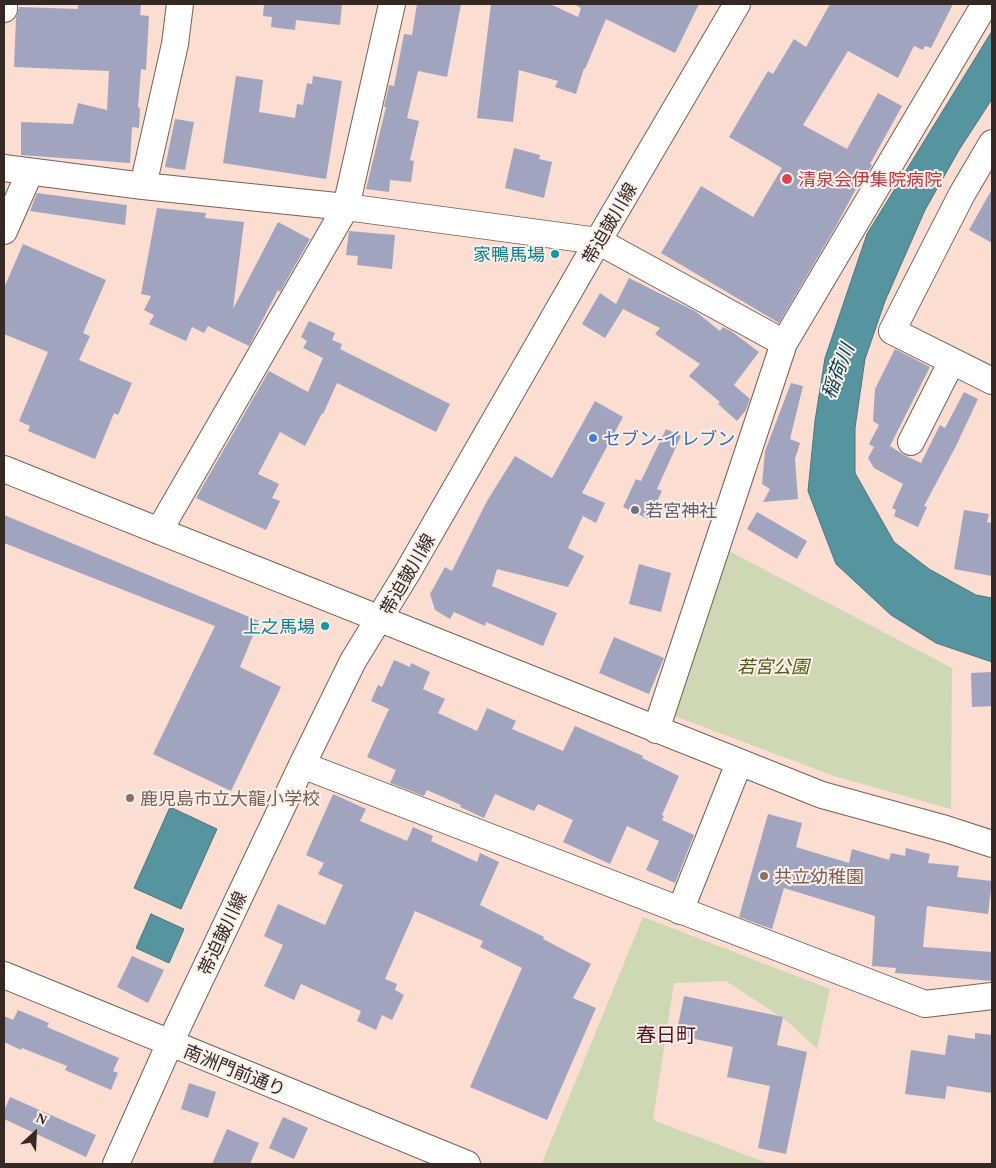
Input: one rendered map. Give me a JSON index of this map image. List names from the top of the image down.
{
  "streets": {
    "street": ["帯迫皷川線", "南洲門前通り"]
  },
  "crossings": [
    ["帯迫皷川線", "南洲門前通り"]
  ],
  "districts": ["春日町"],
  "water": ["稲荷川"],
  "parks": ["若宮公園"],
  "places": [
    "清泉会伊集院病院",
    "家鴨馬場",
    "セブン-イレブン",
    "若宮神社",
    "上之馬場",
    "鹿児島市立大龍小学校",
    "共立幼稚園"
  ],
  "north": "top right"
}
